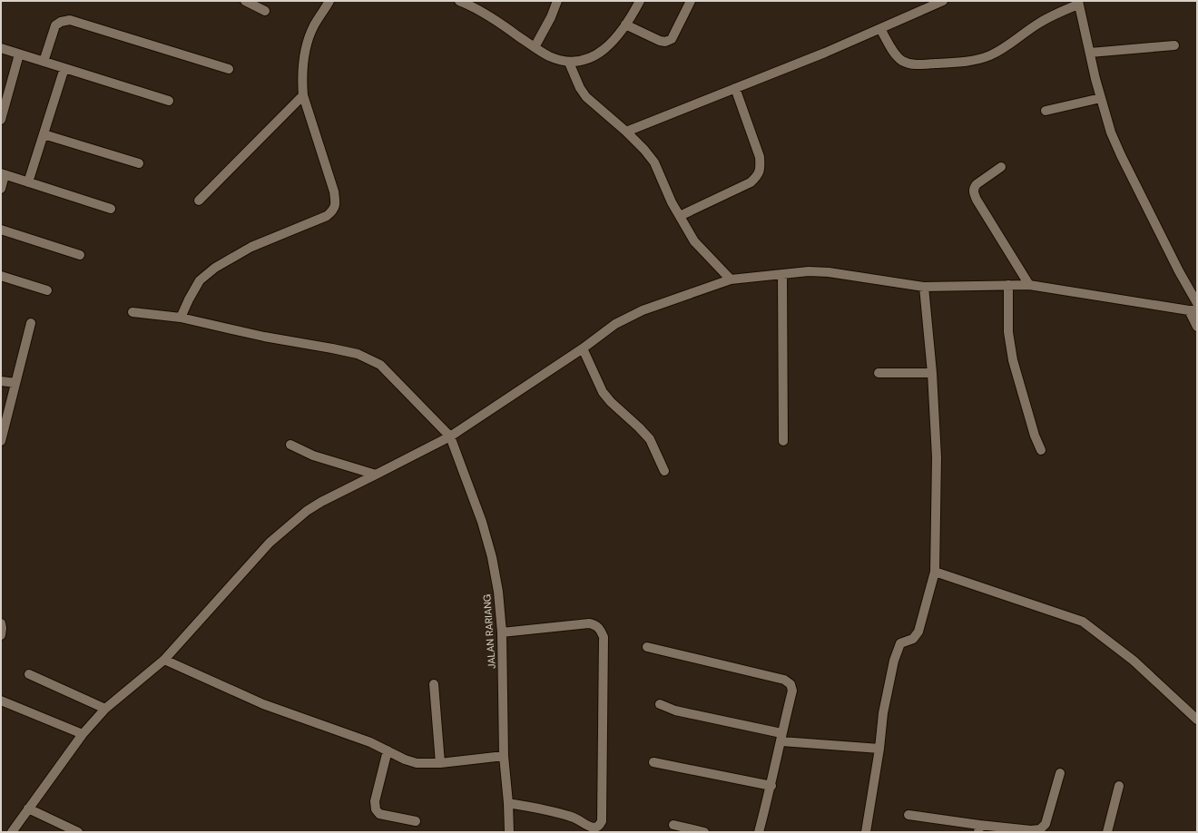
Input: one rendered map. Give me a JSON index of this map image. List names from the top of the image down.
{
  "streets": {
    "street": ["JALAN RARIANG"]
  }
}
